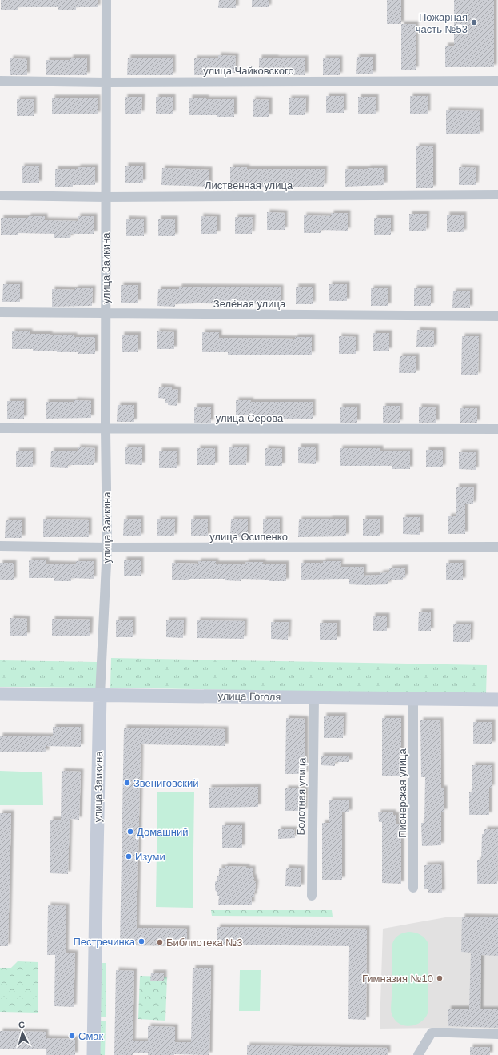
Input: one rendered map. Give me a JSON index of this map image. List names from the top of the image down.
{
  "streets": {
    "main road": ["улица Заикина", "улица Гоголя"],
    "street": [
      "улица Чайковского",
      "Лиственная улица",
      "Зелёная улица",
      "улица Серова",
      "улица Осипенко",
      "Пионерская улица",
      "Болотная улица"
    ]
  },
  "crossings": [
    ["улица Чайковского", "улица Заикина"],
    ["Лиственная улица", "улица Заикина"],
    ["улица Заикина", "Зелёная улица"],
    ["улица Заикина", "улица Серова"],
    ["улица Заикина", "улица Осипенко"],
    ["улица Заикина", "улица Гоголя"],
    ["улица Гоголя", "Пионерская улица"],
    ["улица Гоголя", "Болотная улица"]
  ],
  "places": [
    "Пожарная часть №53",
    "Звениговский",
    "Домашний",
    "Изуми",
    "Пестречинка",
    "Библиотека №3",
    "Гимназия №10",
    "Смак"
  ],
  "north": "top"
}
